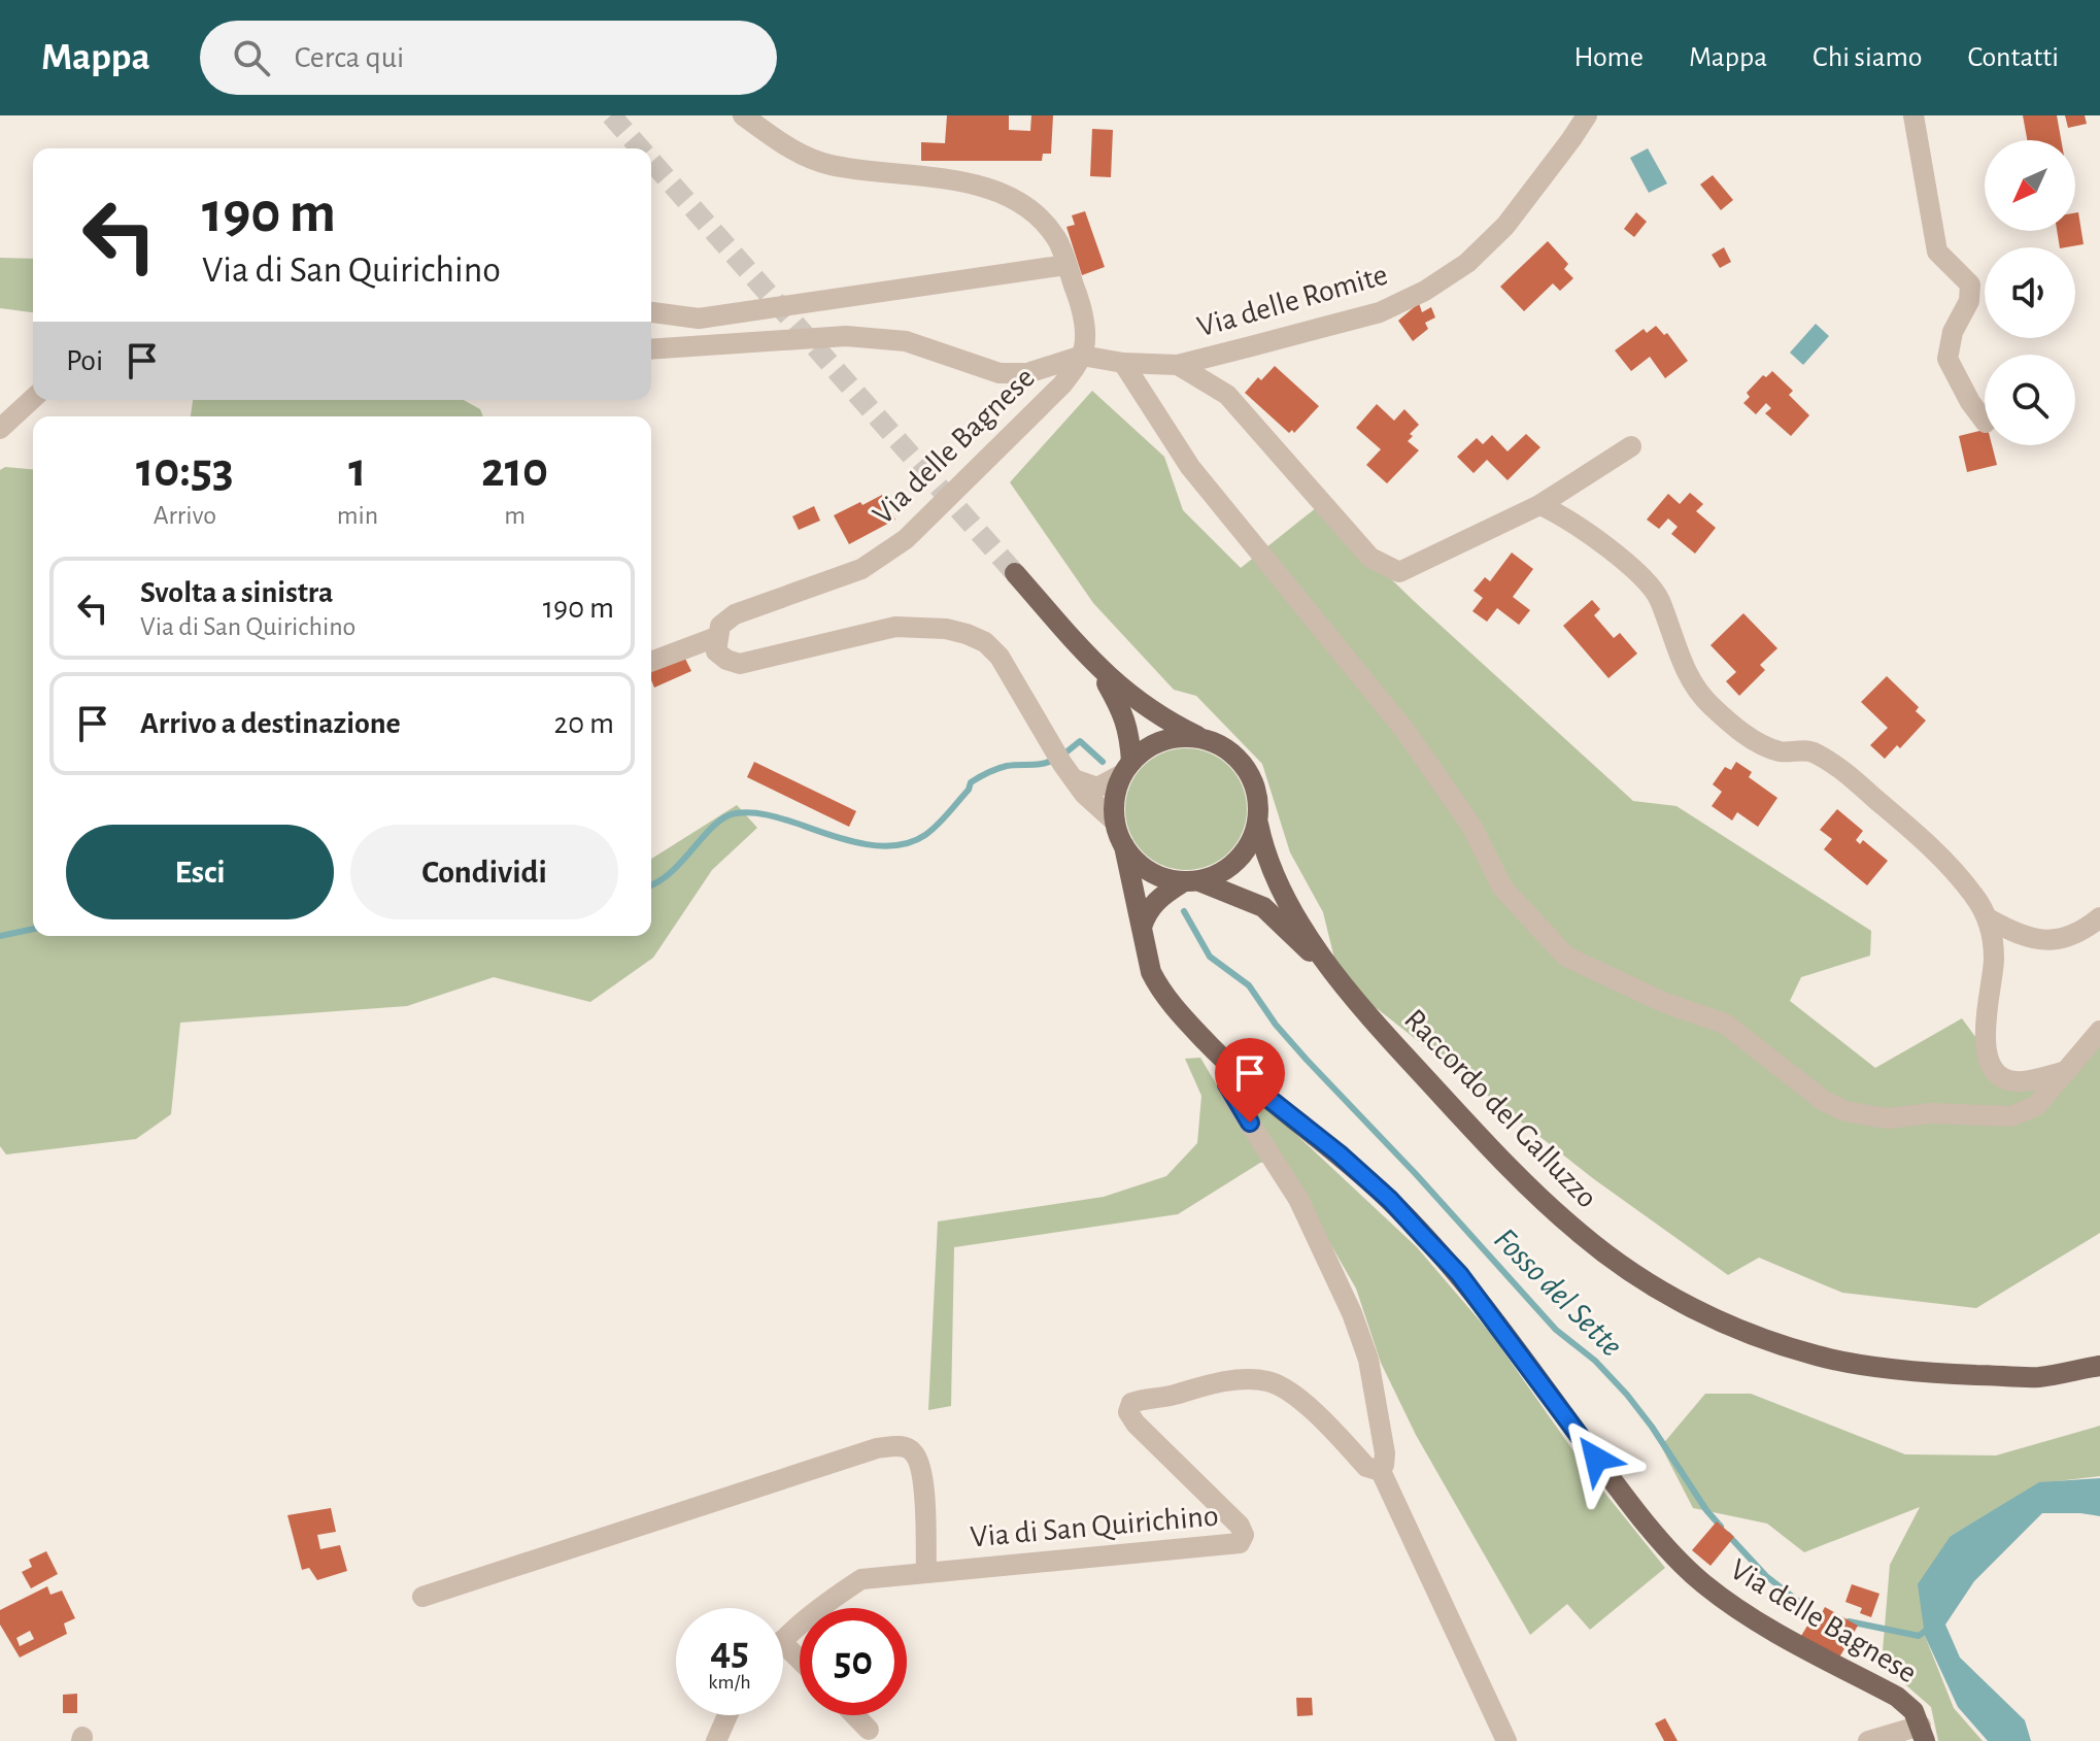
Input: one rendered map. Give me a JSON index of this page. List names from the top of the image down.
{
  "streets": {
    "main road": ["Via delle Bagnese", "Raccordo del Galluzzo"],
    "street": ["Via delle Romite", "Via di San Quirichino"]
  },
  "crossings": [
    ["Via delle Romite", "Via delle Bagnese"],
    ["Via delle Bagnese", "Raccordo del Galluzzo"]
  ],
  "water": ["Fosso del Sette"],
  "north": "bottom left",
  "page": {
    "header": "Mappa",
    "search": "Cerca qui",
    "nav": [
      "Home",
      "Mappa",
      "Chi siamo",
      "Contatti"
    ],
    "turn": ["190 m", "Via di San Quirichino"],
    "then": "Poi",
    "eta": [
      "10:53",
      "Arrivo",
      "1",
      "min",
      "210",
      "m"
    ],
    "list": [
      {
        "name": "Svolta a sinistra",
        "note": "Via di San Quirichino",
        "value": "190 m"
      },
      {
        "name": "Arrivo a destinazione",
        "value": "20 m"
      }
    ],
    "buttons": ["Esci", "Condividi"],
    "speed": "45 km/h",
    "limit": "50"
  }
}
